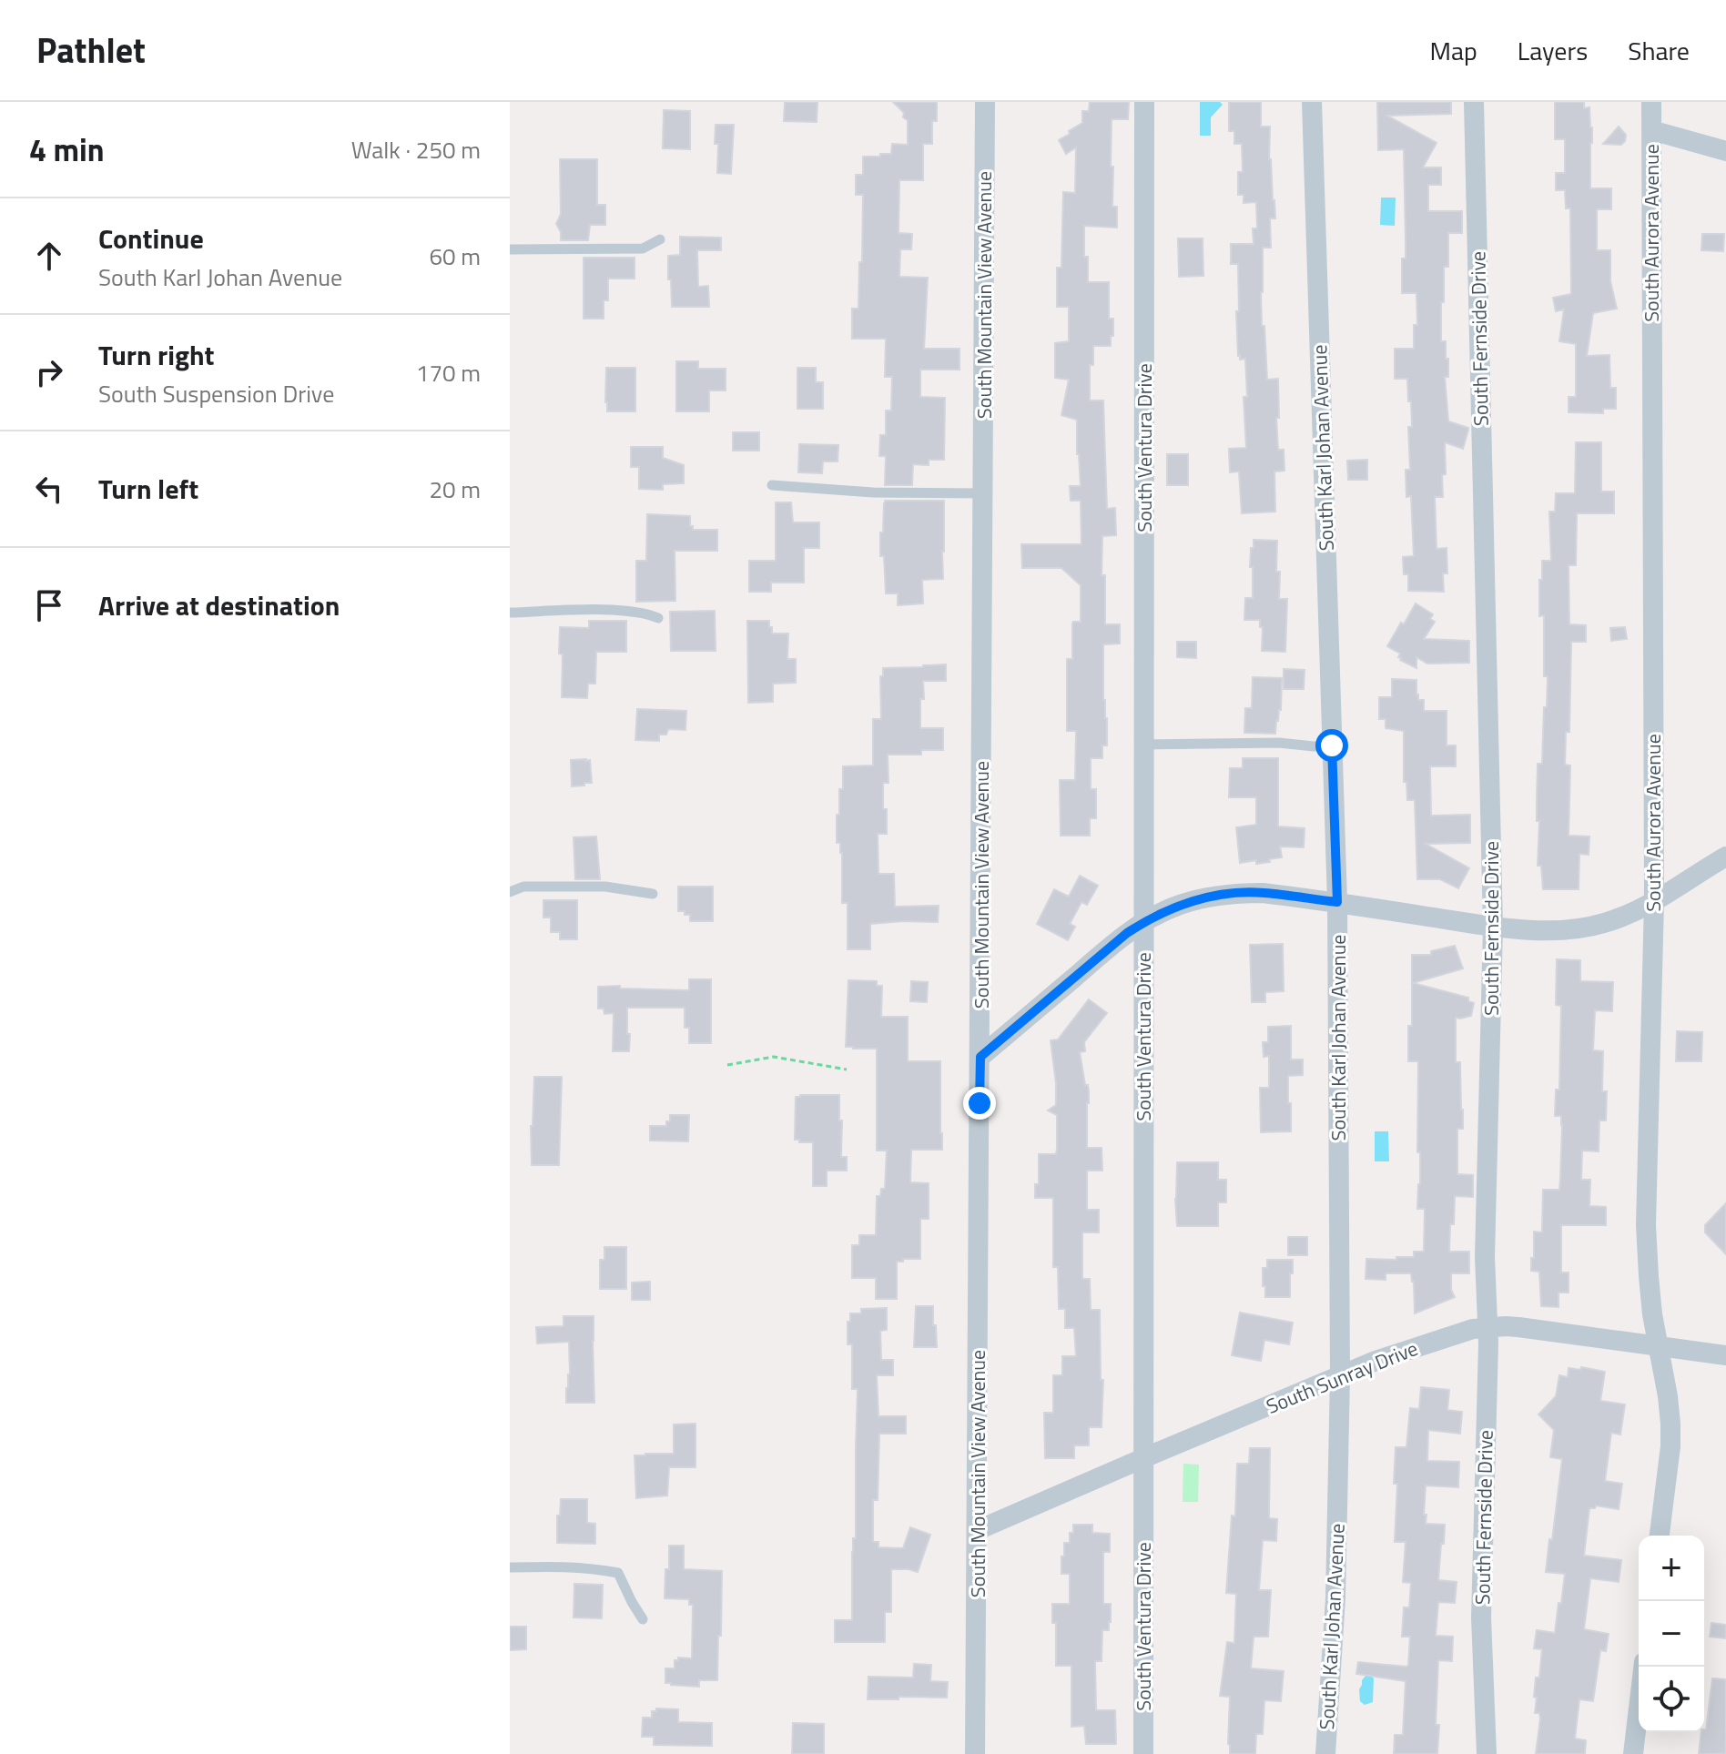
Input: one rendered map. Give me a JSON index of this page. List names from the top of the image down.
{
  "streets": {
    "street": [
      "South Aurora Avenue",
      "South Mountain View Avenue",
      "South Fernside Drive",
      "South Ventura Drive",
      "South Karl Johan Avenue",
      "South Sunray Drive"
    ]
  },
  "crossings": [
    ["South Aurora Avenue", "South Sunray Drive"],
    ["South Mountain View Avenue", "South Sunray Drive"],
    ["South Fernside Drive", "South Sunray Drive"],
    ["South Ventura Drive", "South Sunray Drive"],
    ["South Karl Johan Avenue", "South Sunray Drive"]
  ],
  "page": {
    "header": "Pathlet",
    "nav": ["Map", "Layers", "Share"],
    "heading": ["4 min", "Walk · 250 m"],
    "list": [
      ["Continue", "South Karl Johan Avenue", "60 m"],
      ["Turn right", "South Suspension Drive", "170 m"],
      ["Turn left", "20 m"],
      "Arrive at destination"
    ],
    "map_buttons": ["+", "−"]
  }
}
